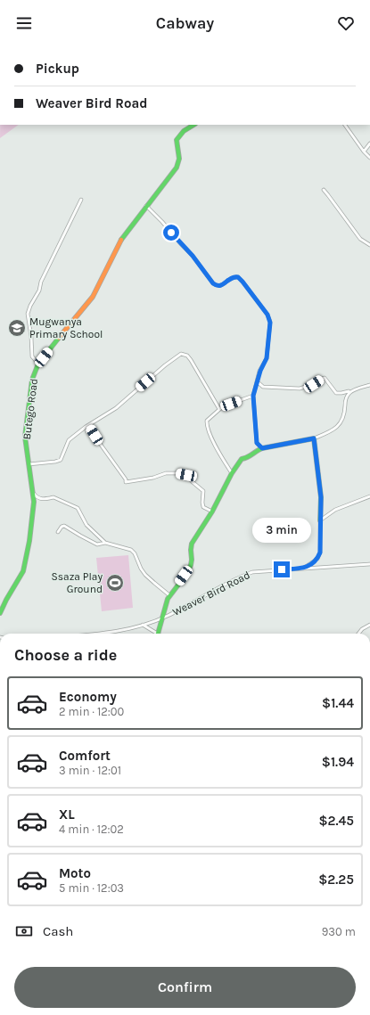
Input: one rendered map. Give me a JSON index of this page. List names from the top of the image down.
{
  "streets": {
    "main road": ["Butego Road"],
    "street": ["Weaver Bird Road"]
  },
  "places": {
    "school or university": ["Mugwanya Primary School"],
    "sports": ["Ssaza Play Ground"]
  },
  "page": {
    "header": "Cabway",
    "banner": ["Pickup", "Weaver Bird Road"],
    "bubble": "3 min",
    "heading": "Choose a ride",
    "list": [
      {
        "name": "Economy",
        "note": "2 min · 12:00",
        "value": "$1.44"
      },
      {
        "name": "Comfort",
        "note": "3 min · 12:01",
        "value": "$1.94"
      },
      {
        "name": "XL",
        "note": "4 min · 12:02",
        "value": "$2.45"
      },
      {
        "name": "Moto",
        "note": "5 min · 12:03",
        "value": "$2.25"
      }
    ],
    "pay": ["Cash", "930 m"],
    "buttons": "Confirm"
  }
}
